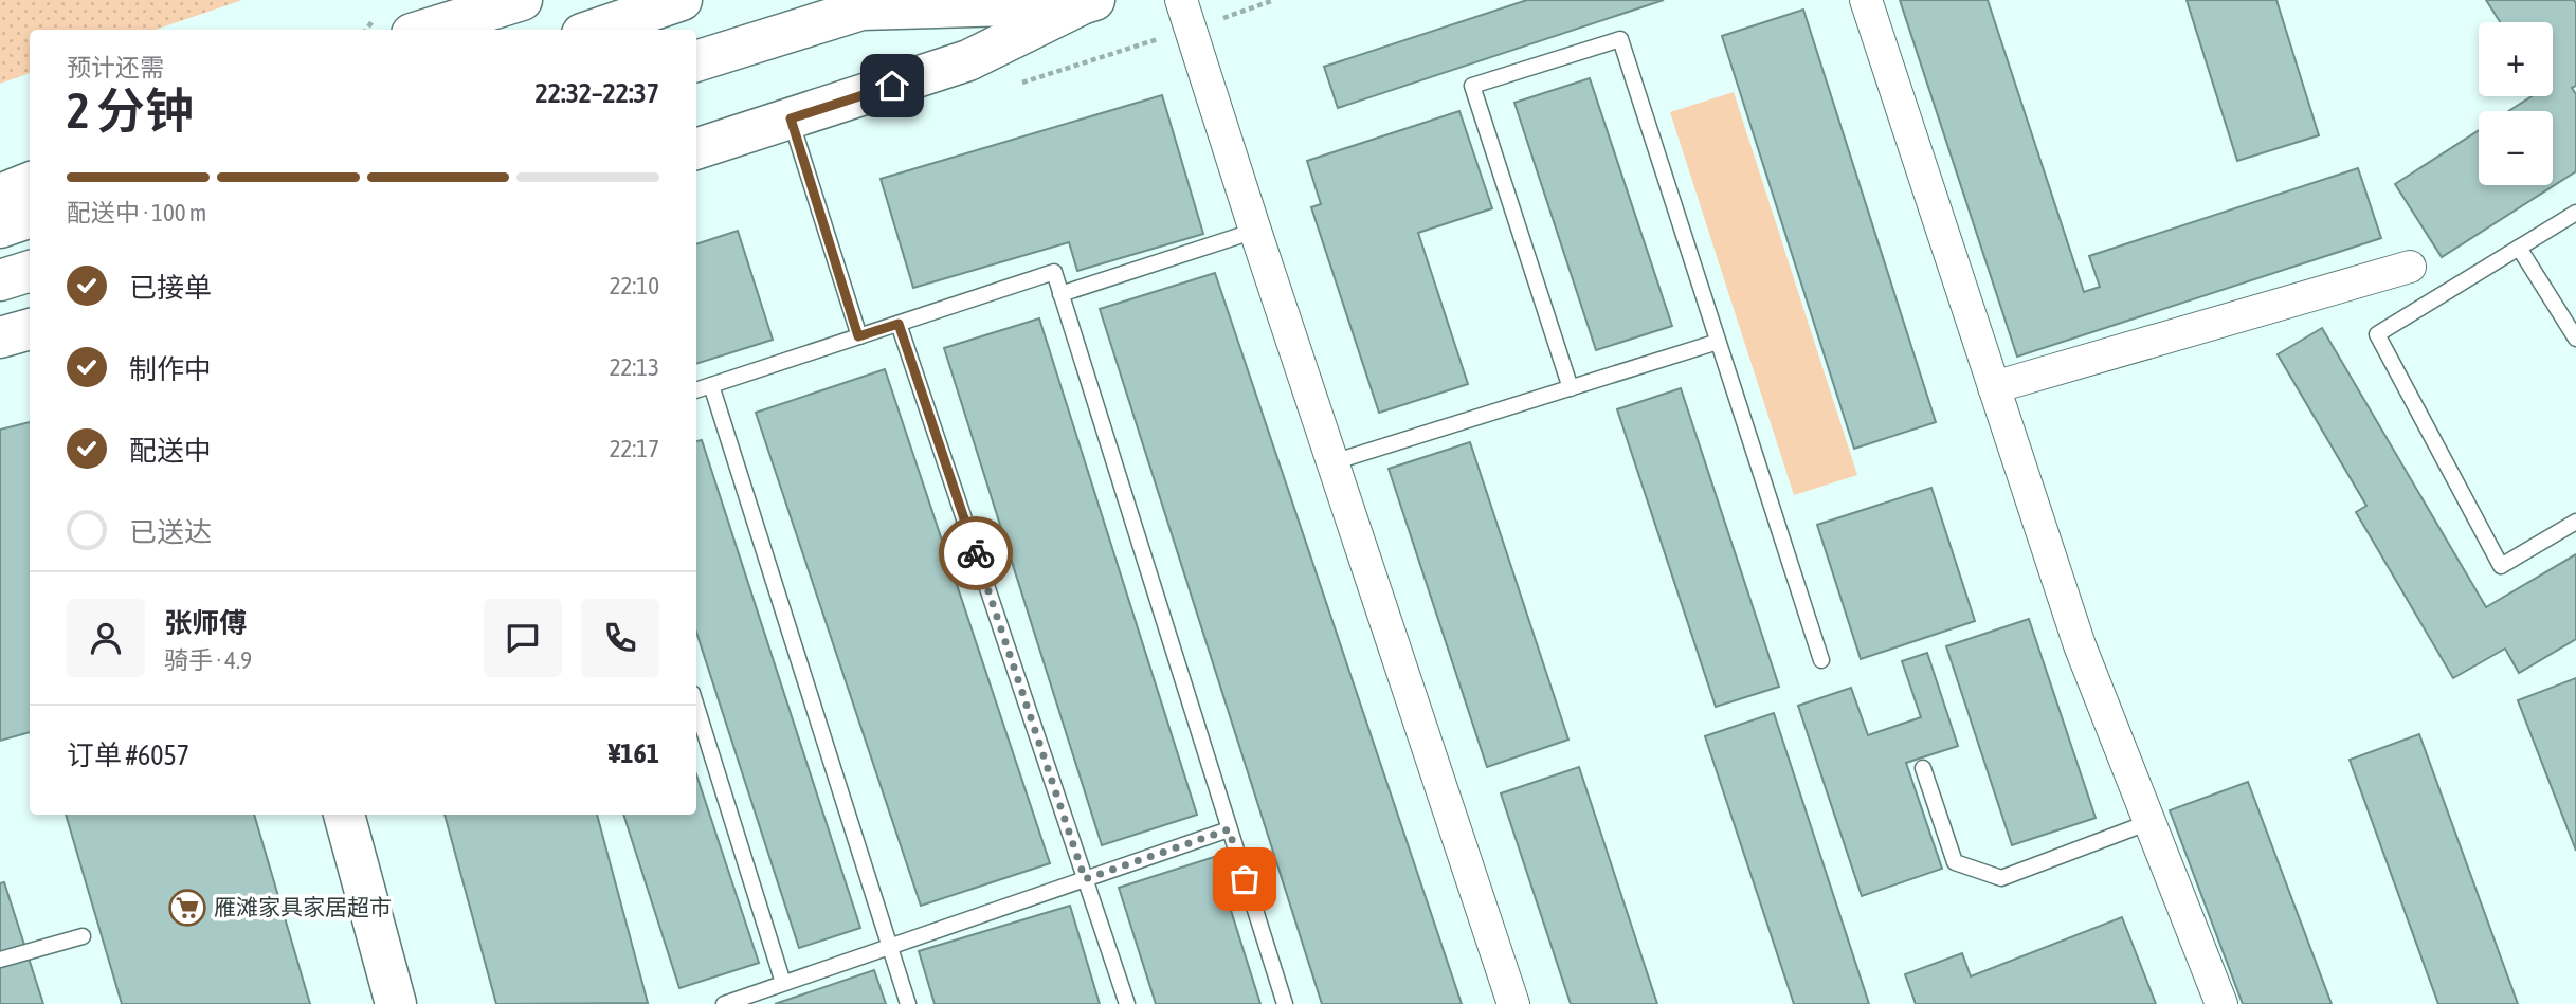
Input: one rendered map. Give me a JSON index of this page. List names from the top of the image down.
{
  "places": {
    "supermarket": ["雁滩家具家居超市"]
  },
  "page": {
    "map_buttons": ["+", "−"],
    "heading": ["2 分钟", "预计还需", "22:32–22:37"],
    "panel": [
      "张师傅",
      "骑手 · 4.9",
      "订单 #6057",
      "¥161"
    ],
    "bar": "配送中 · 100 m",
    "list": [
      ["已接单", "22:10"],
      ["制作中", "22:13"],
      ["配送中", "22:17"],
      "已送达"
    ]
  }
}
